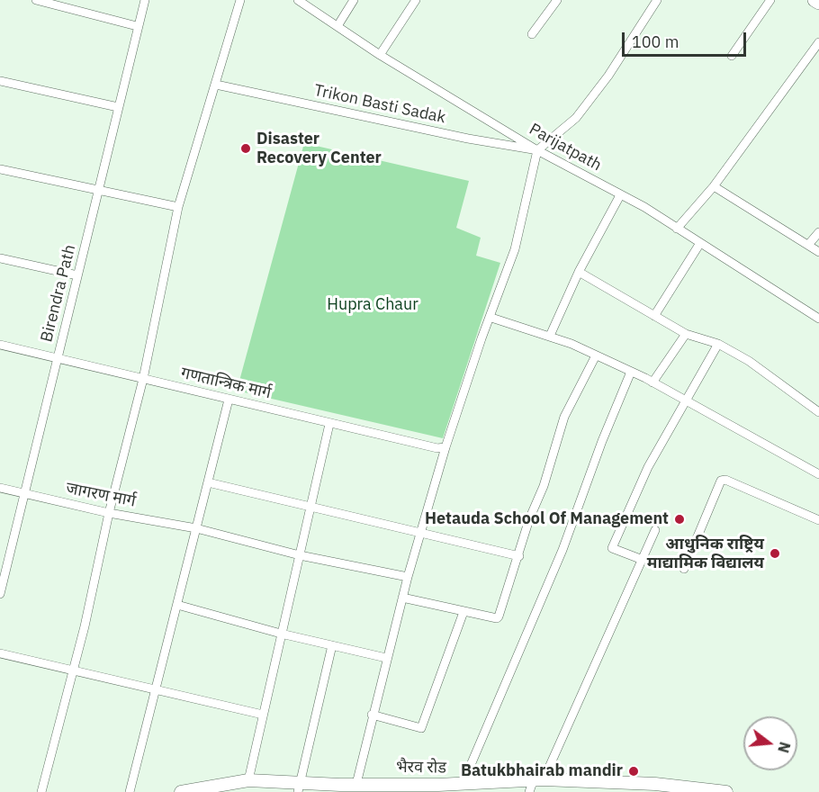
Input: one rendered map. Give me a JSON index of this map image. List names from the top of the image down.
{
  "streets": {
    "main road": ["भैरव रोड"],
    "street": [
      "Trikon Basti Sadak",
      "Parijatpath",
      "Birendra Path",
      "गणतान्त्रिक मार्ग",
      "जागरण मार्ग"
    ]
  },
  "crossings": [
    ["Trikon Basti Sadak", "Parijatpath"],
    ["Birendra Path", "गणतान्त्रिक मार्ग"],
    ["Birendra Path", "जागरण मार्ग"]
  ],
  "parks": ["Hupra Chaur"],
  "places": [
    "Disaster Recovery Center",
    "Hetauda School Of Management",
    "आधुनिक राष्ट्रिय माद्यामिक विद्यालय",
    "Batukbhairab mandir"
  ],
  "scale_bar": "100 m",
  "north": "right"
}
